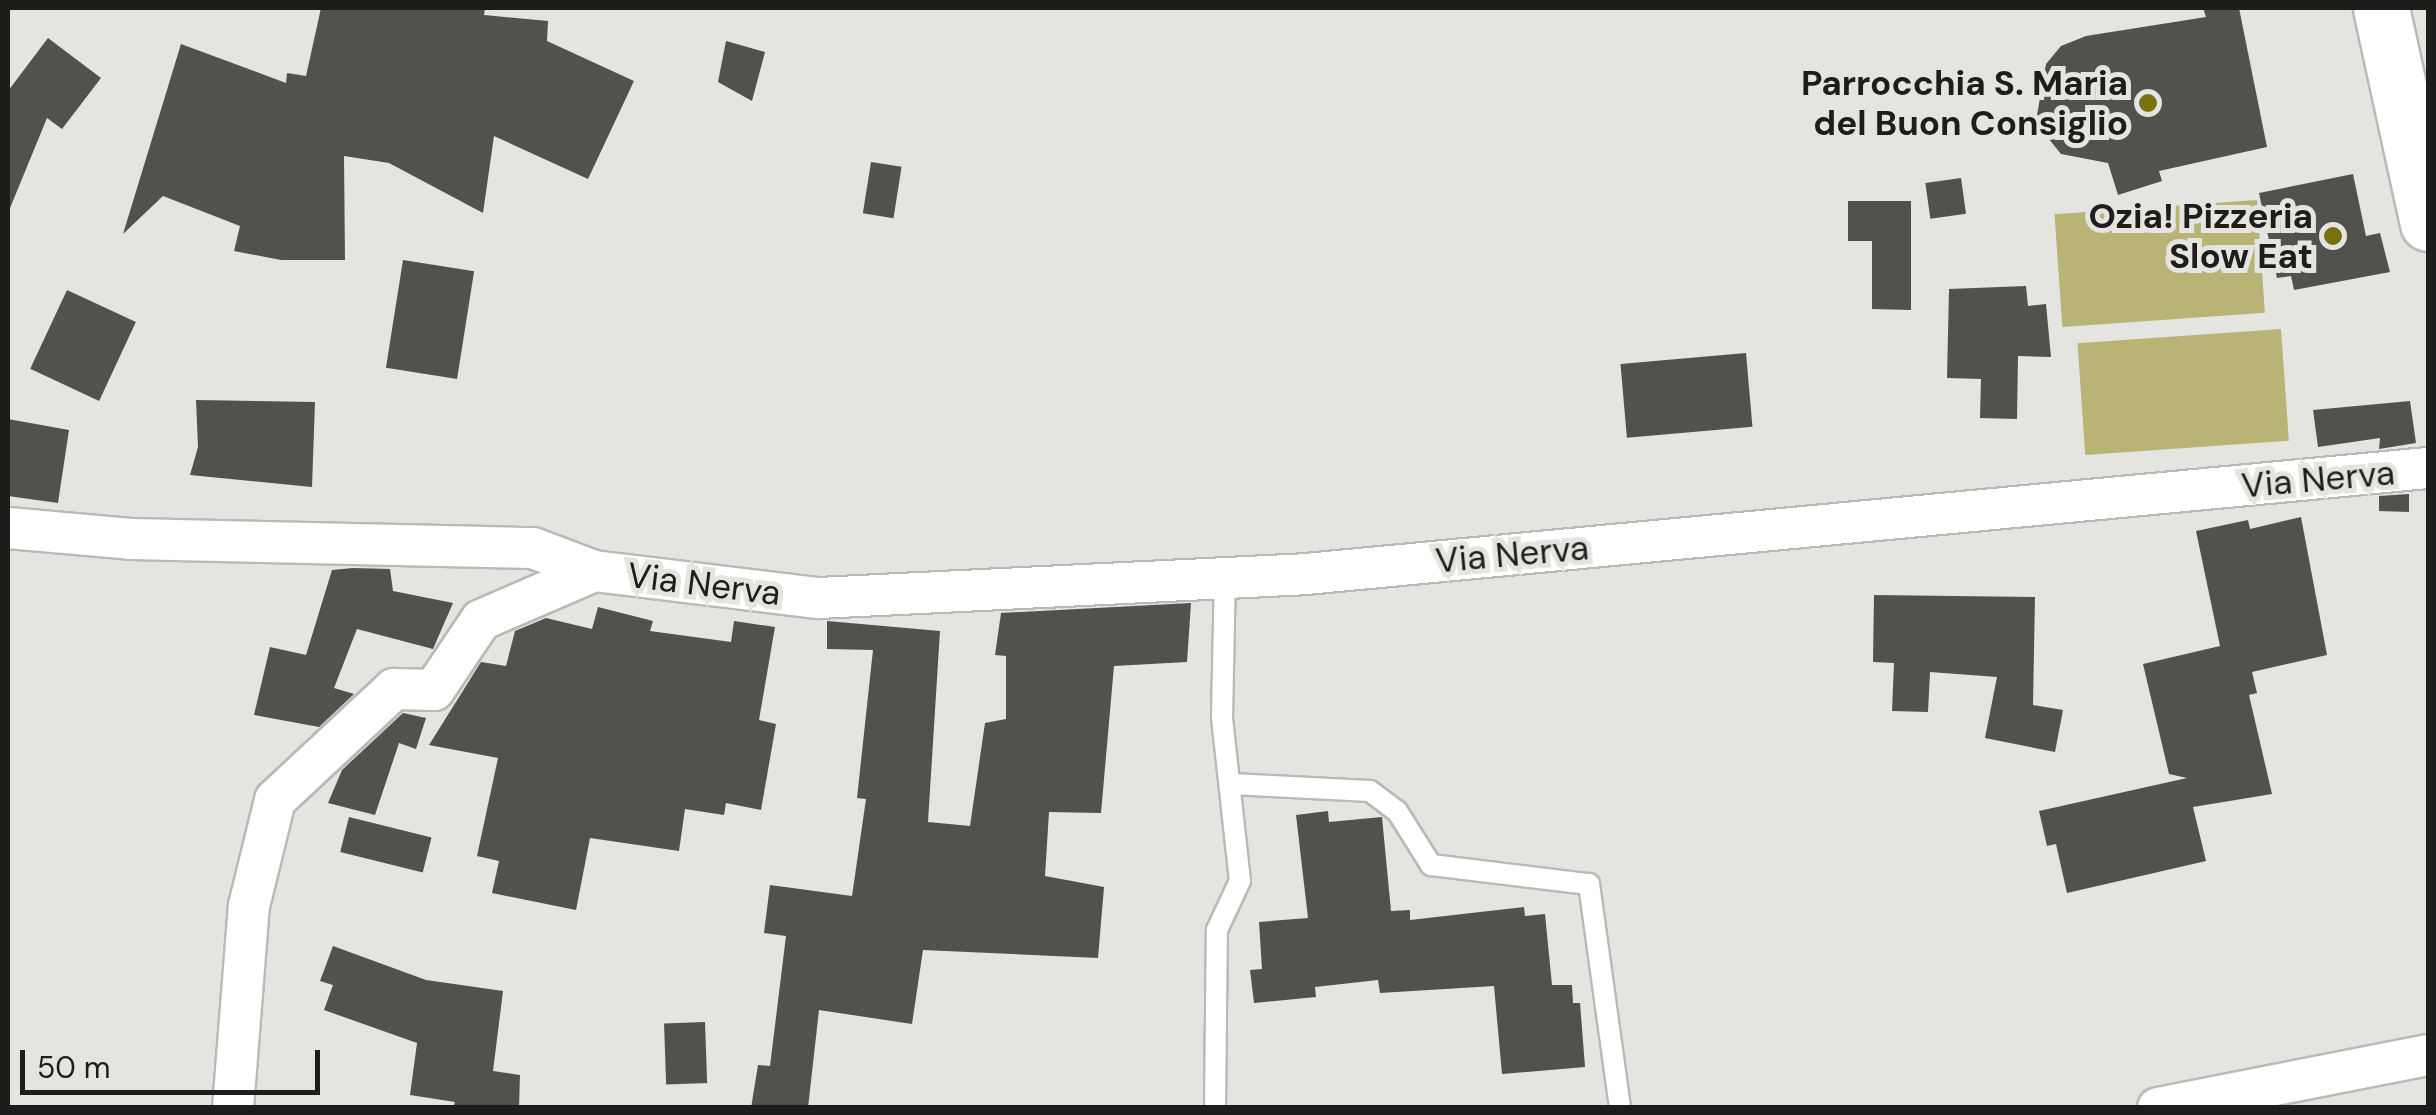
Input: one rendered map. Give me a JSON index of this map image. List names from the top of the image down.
{
  "streets": {
    "street": ["Via Nerva"]
  },
  "places": ["Parrocchia S. Maria del Buon Consiglio", "Ozia! Pizzeria Slow Eat"],
  "scale_bar": "50 m"
}
